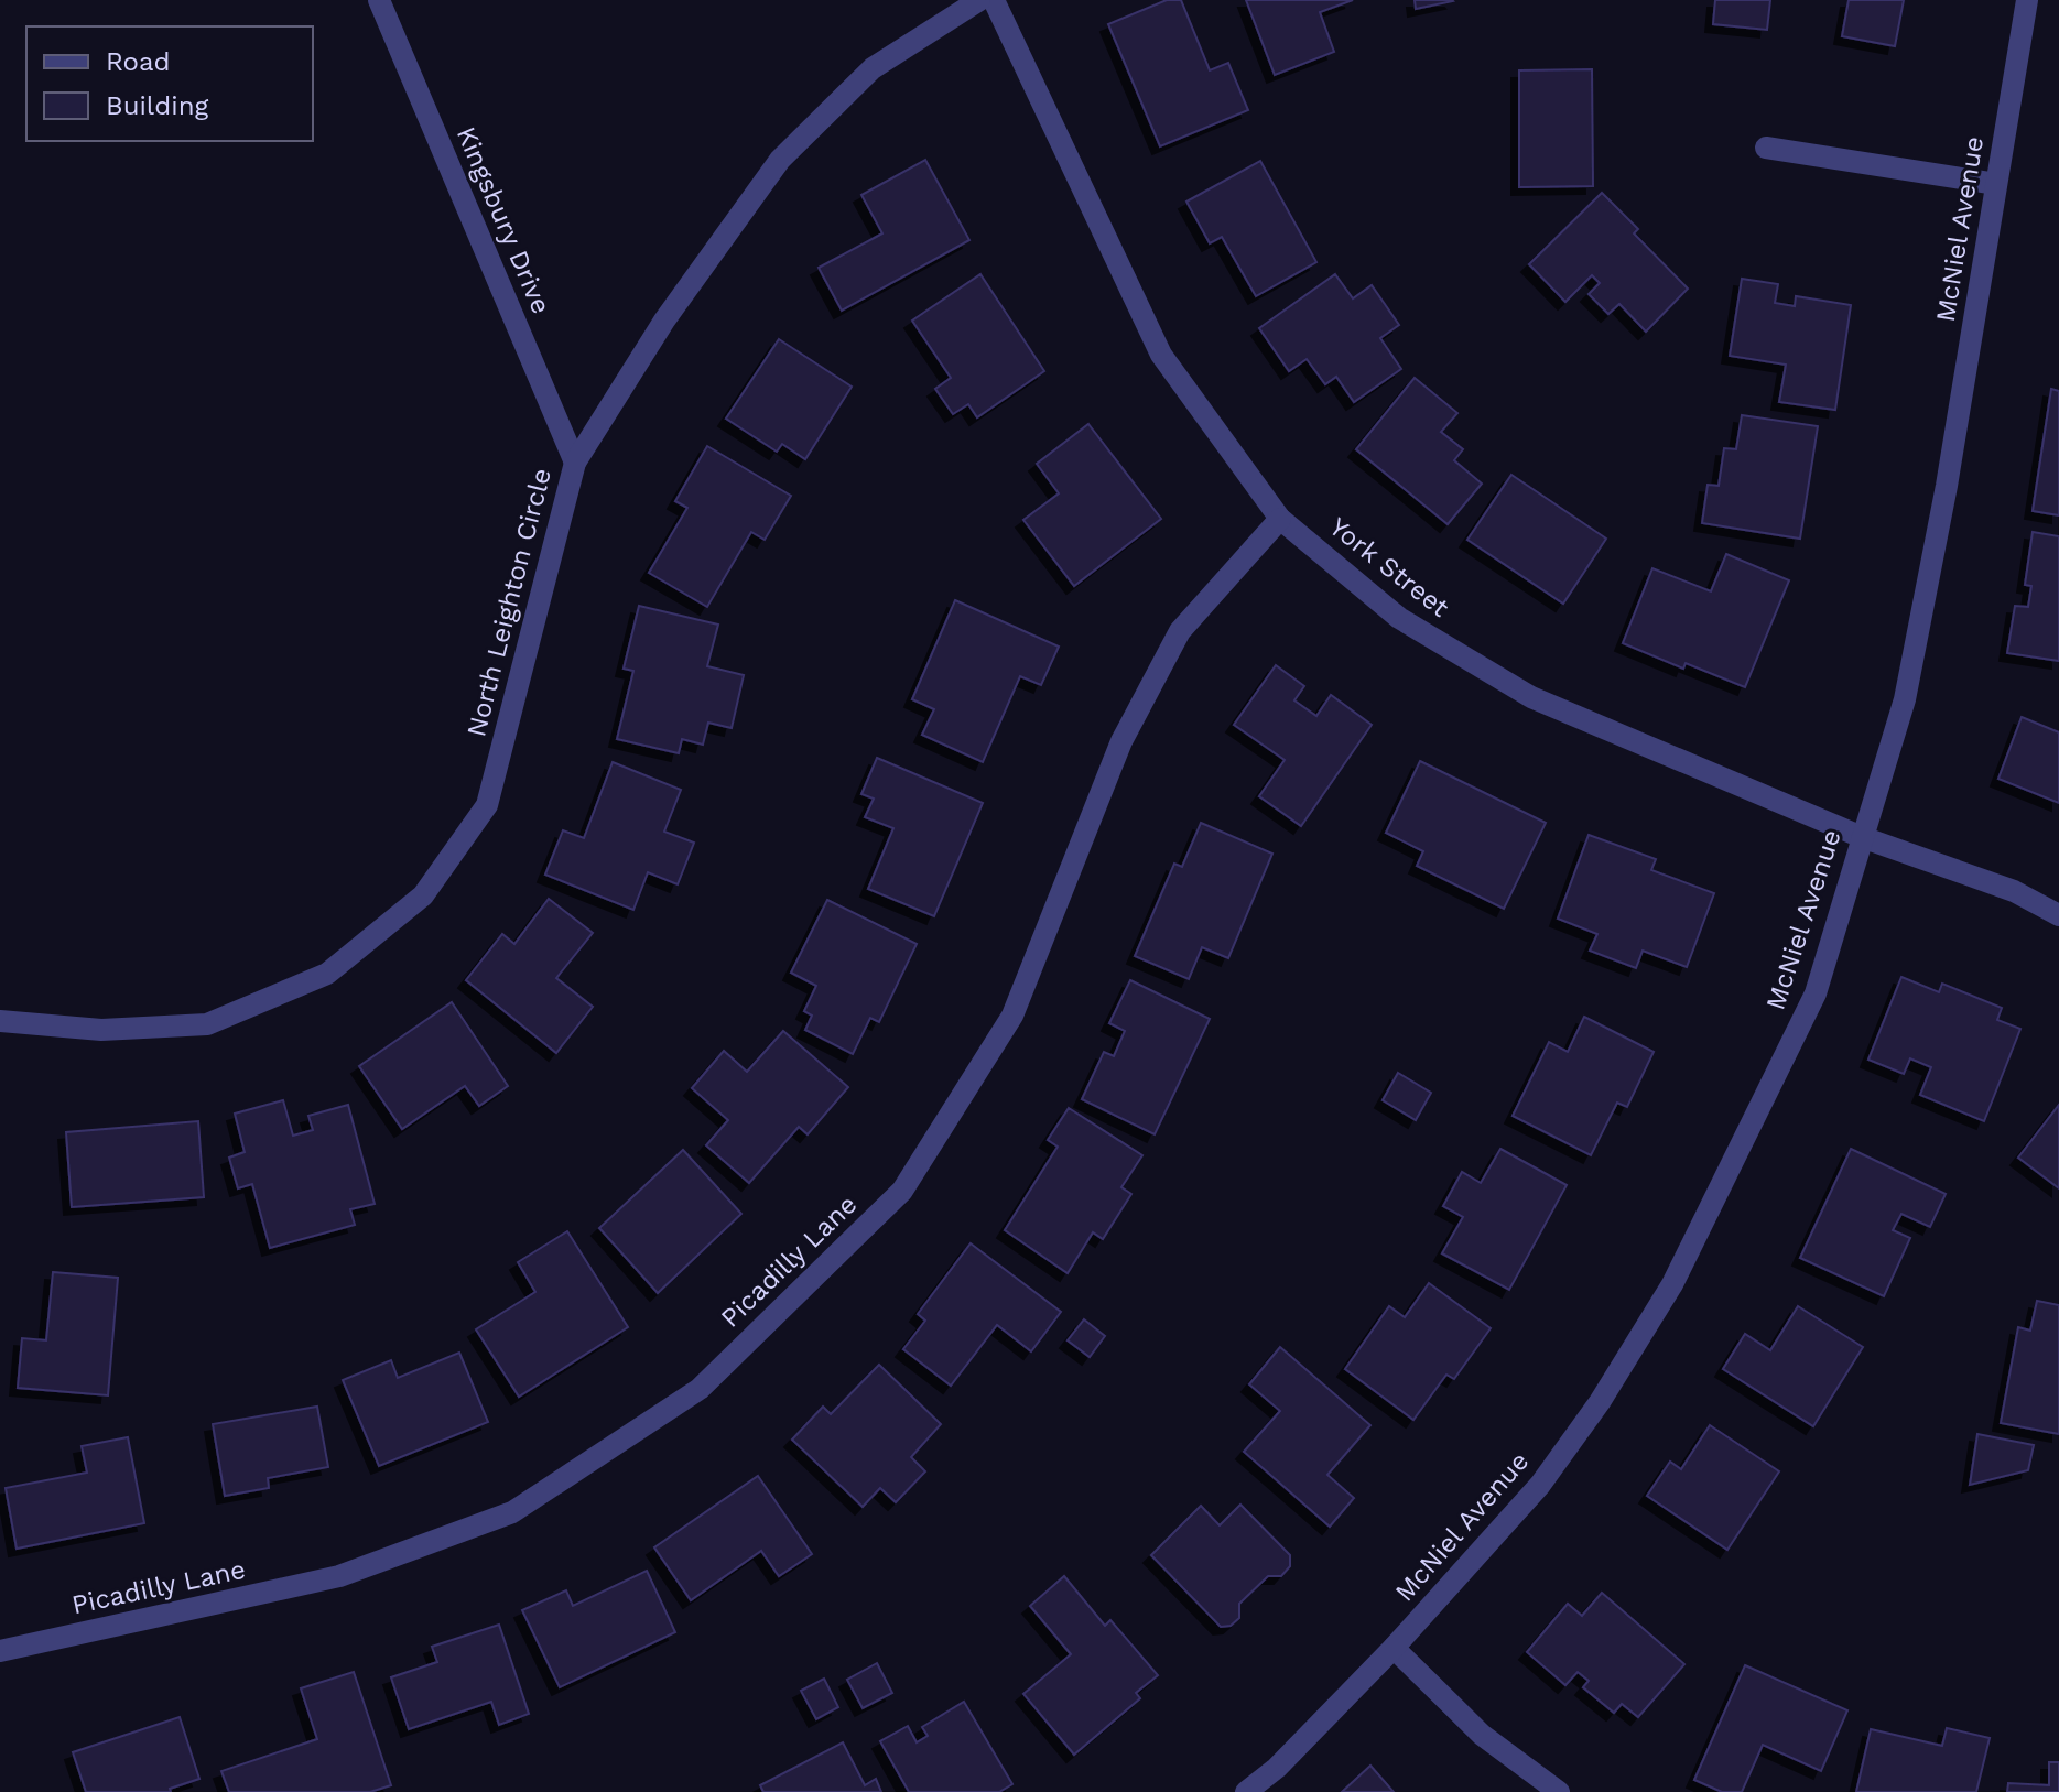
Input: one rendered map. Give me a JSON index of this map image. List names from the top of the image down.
{
  "streets": {
    "street": [
      "Kingsbury Drive",
      "McNiel Avenue",
      "York Street",
      "North Leighton Circle",
      "Picadilly Lane"
    ]
  },
  "crossings": [
    ["Kingsbury Drive", "North Leighton Circle"],
    ["McNiel Avenue", "York Street"],
    ["York Street", "Picadilly Lane"]
  ],
  "legend": ["Road", "Building"]
}
